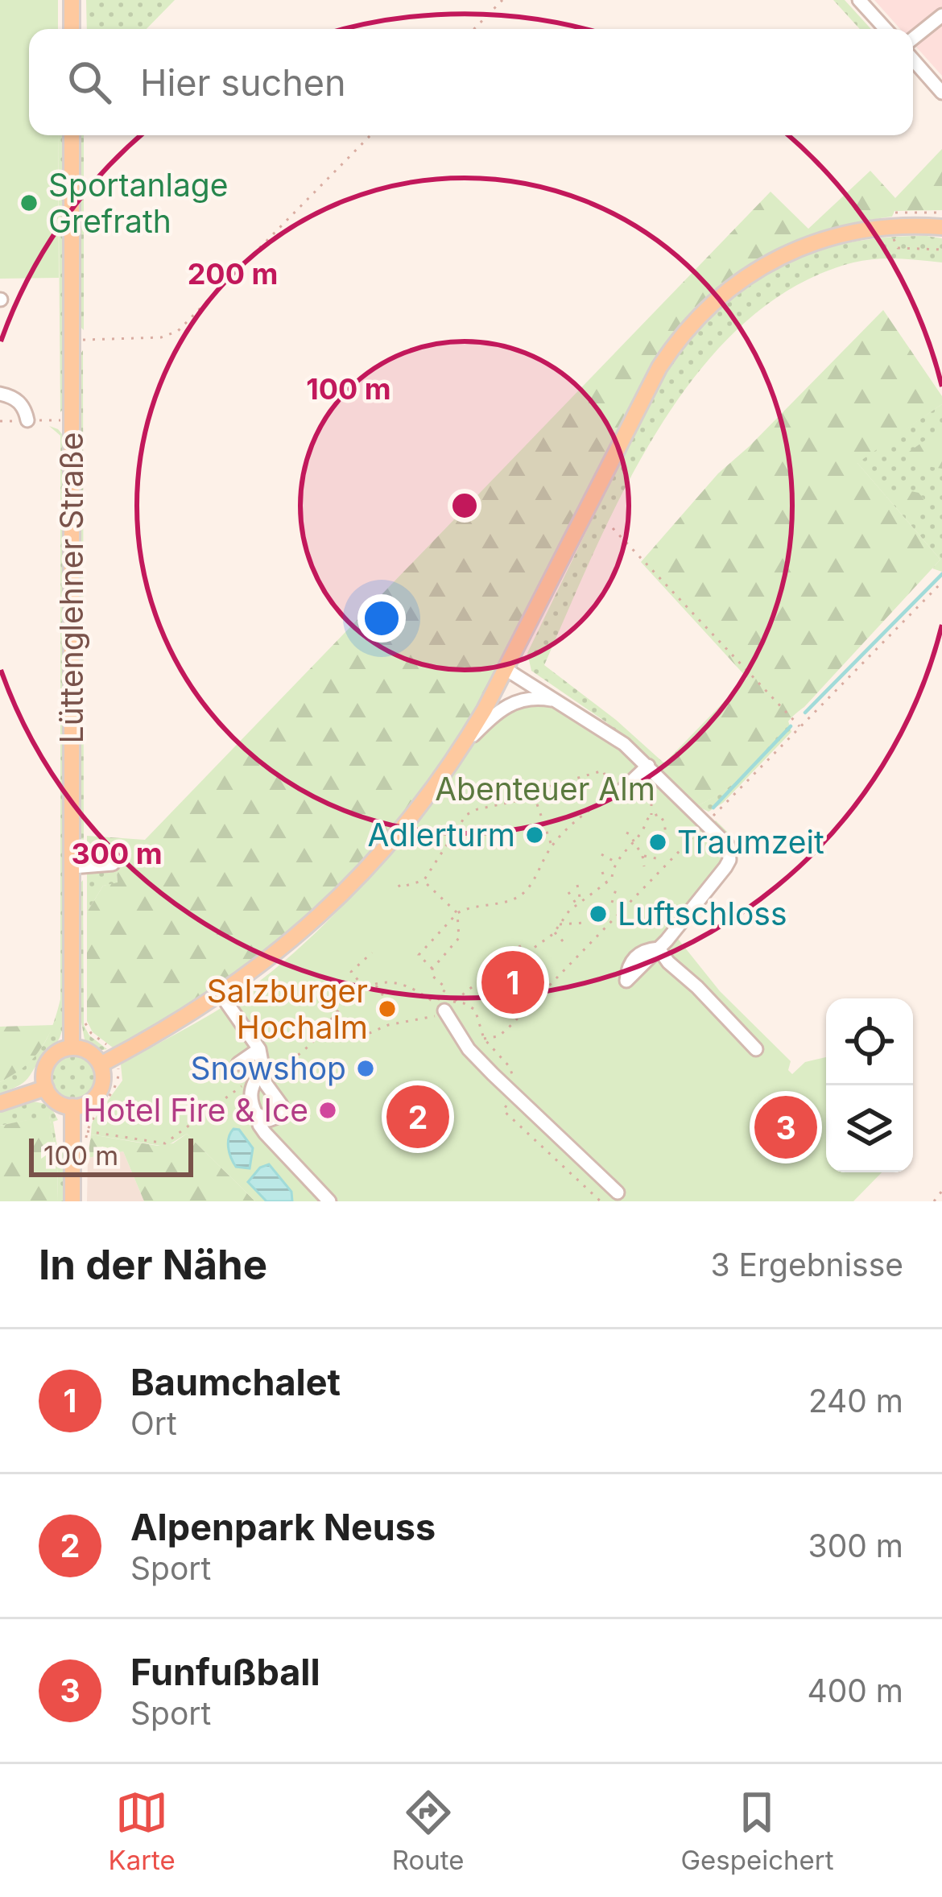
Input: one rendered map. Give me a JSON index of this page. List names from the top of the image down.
{
  "streets": {
    "main road": ["Lüttenglehner Straße"]
  },
  "parks": ["Abenteuer Alm"],
  "places": [
    "Sportanlage Grefrath",
    "Adlerturm",
    "Traumzeit",
    "Luftschloss",
    "Salzburger Hochalm",
    "Snowshop",
    "Hotel Fire & Ice"
  ],
  "scale_bar": "100 m",
  "page": {
    "search": "Hier suchen",
    "pins": ["1", "2", "3"],
    "scale": "100 m",
    "heading": ["In der Nähe", "3 Ergebnisse"],
    "list": [
      {
        "mark": "1",
        "name": "Baumchalet",
        "note": "Ort",
        "value": "240 m"
      },
      {
        "mark": "2",
        "name": "Alpenpark Neuss",
        "note": "Sport",
        "value": "300 m"
      },
      {
        "mark": "3",
        "name": "Funfußball",
        "note": "Sport",
        "value": "400 m"
      }
    ],
    "nav": ["Karte", "Route", "Gespeichert"]
  },
  "rings": ["200 m", "100 m", "300 m"]
}
